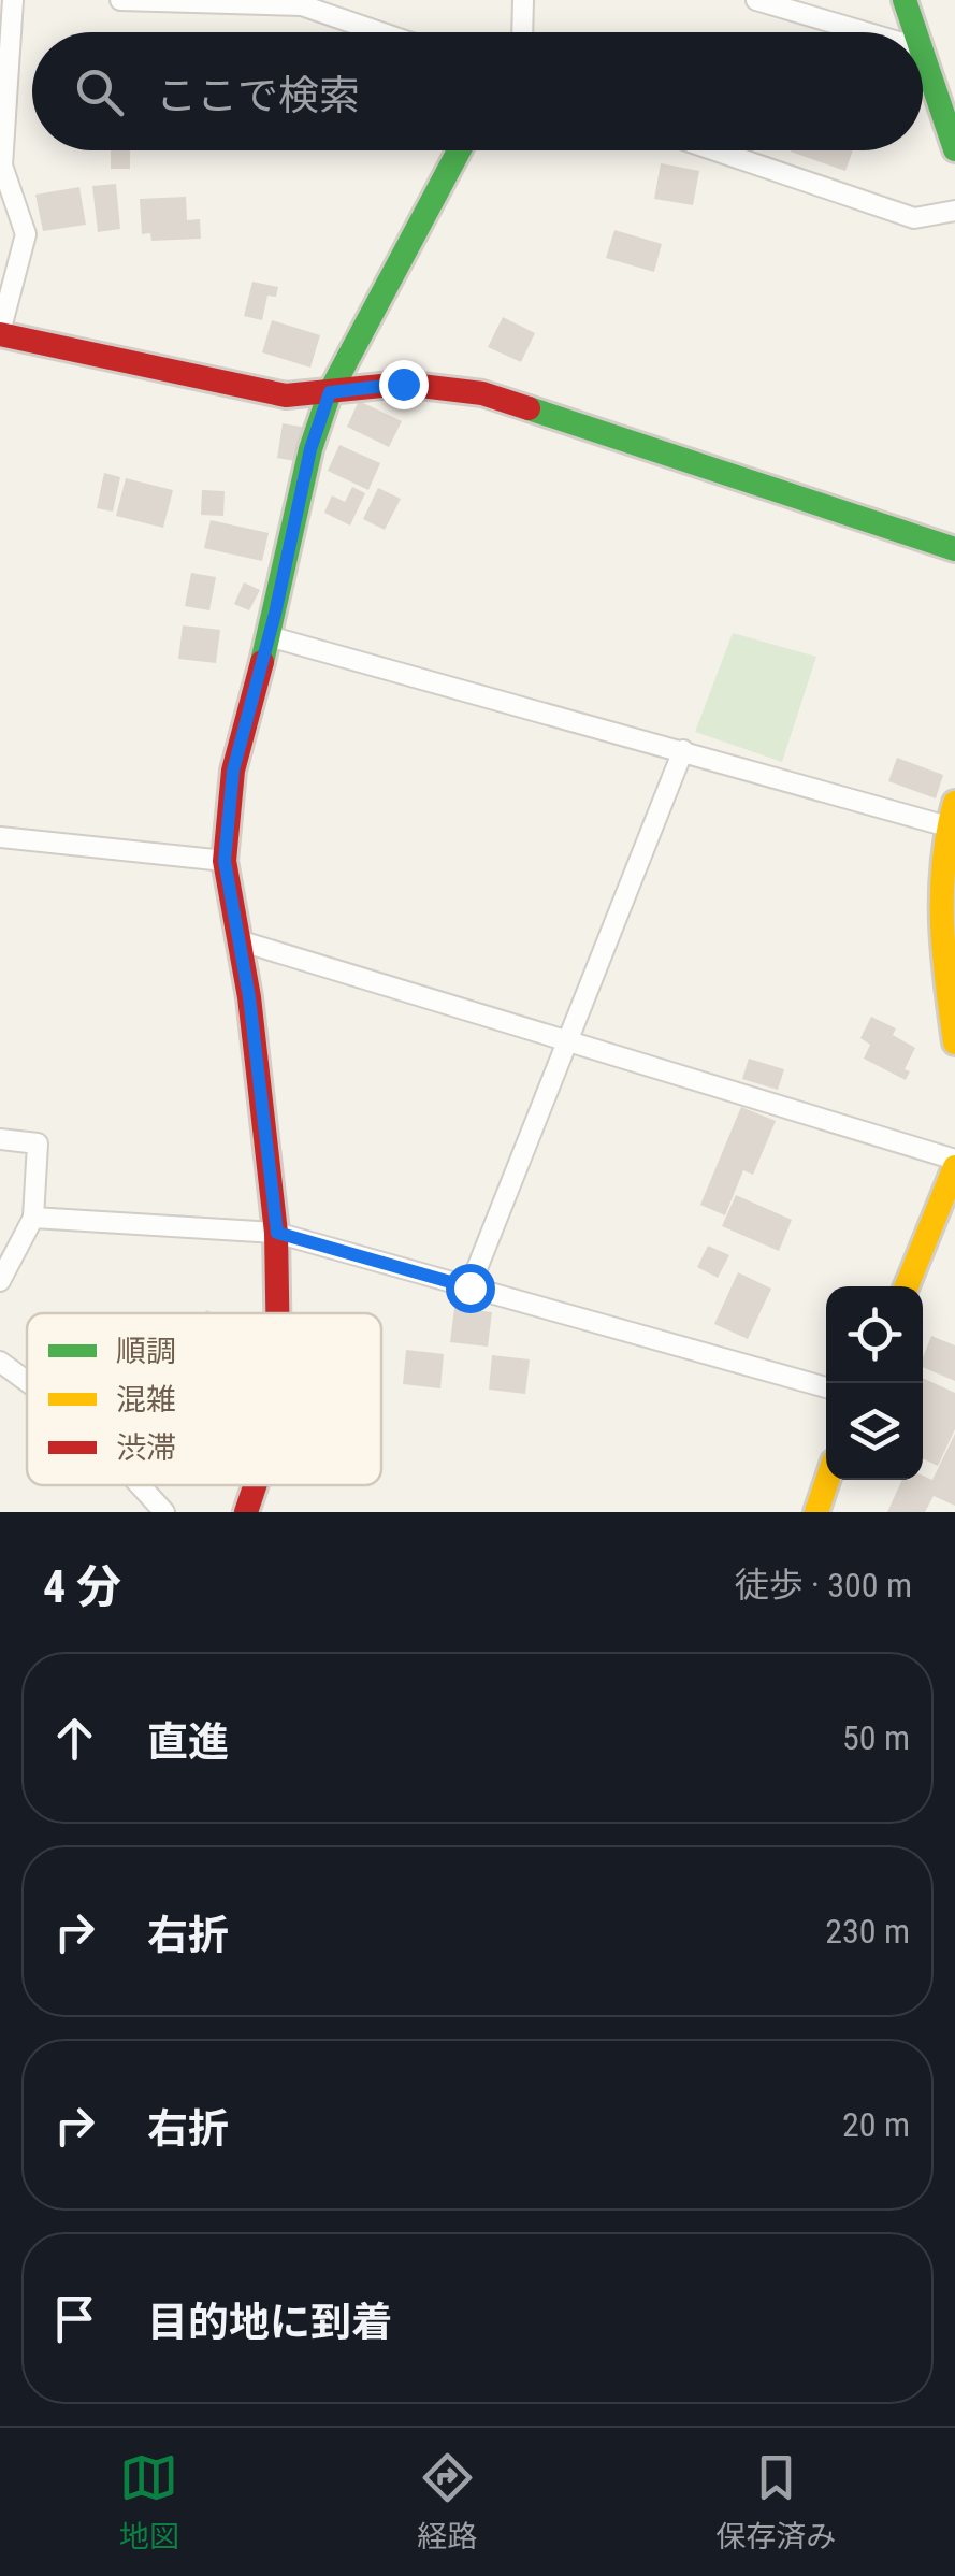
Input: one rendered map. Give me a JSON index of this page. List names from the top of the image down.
{
  "legend": ["順調", "混雑", "渋滞"],
  "page": {
    "search": "ここで検索",
    "heading": ["4 分", "徒歩 · 300 m"],
    "list": [
      ["直進", "50 m"],
      ["右折", "230 m"],
      ["右折", "20 m"],
      "目的地に到着"
    ],
    "nav": ["地図", "経路", "保存済み"]
  }
}
